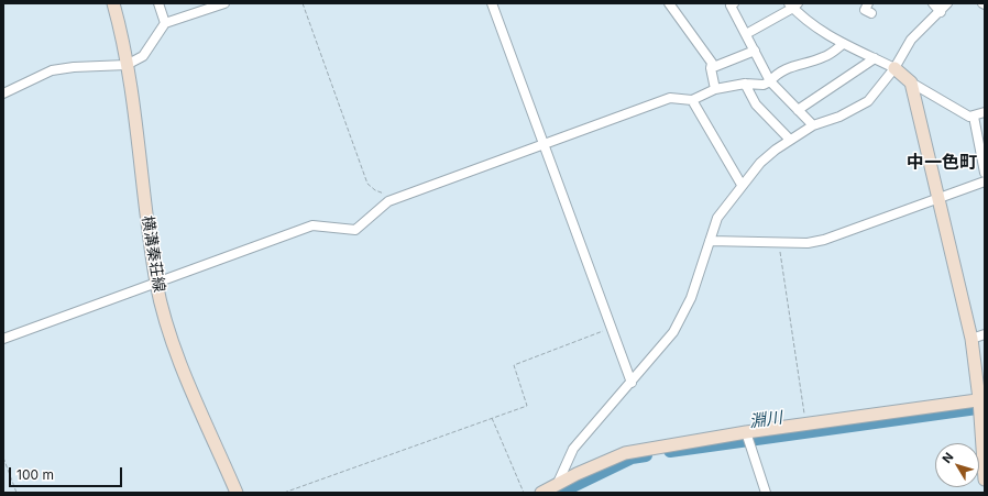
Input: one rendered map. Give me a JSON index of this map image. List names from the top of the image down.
{
  "streets": {
    "street": ["横溝秦荘線"]
  },
  "districts": ["中一色町"],
  "water": ["淵川"],
  "scale_bar": "100 m",
  "north": "top left"
}
